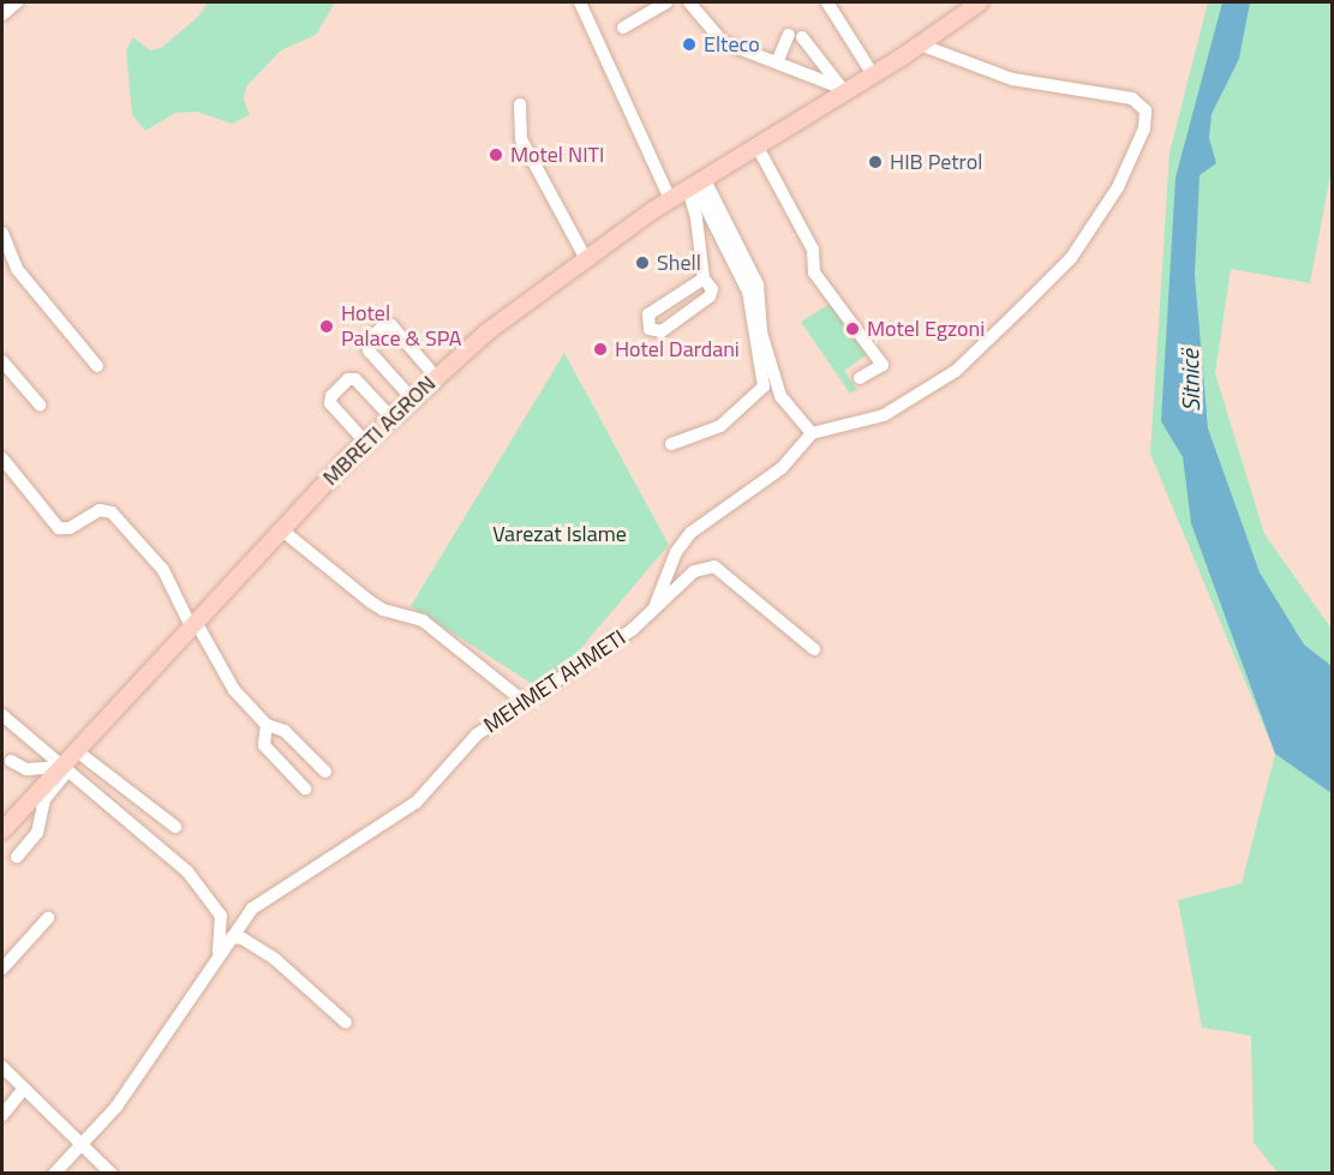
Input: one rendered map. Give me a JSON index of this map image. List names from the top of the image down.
{
  "streets": {
    "main road": ["MBRETI AGRON"],
    "street": ["MEHMET AHMETI"]
  },
  "water": ["Sitnicë"],
  "parks": ["Varezat Islame"],
  "places": [
    "Elteco",
    "Motel NITI",
    "HIB Petrol",
    "Shell",
    "Hotel Palace & SPA",
    "Motel Egzoni",
    "Hotel Dardani"
  ]
}
